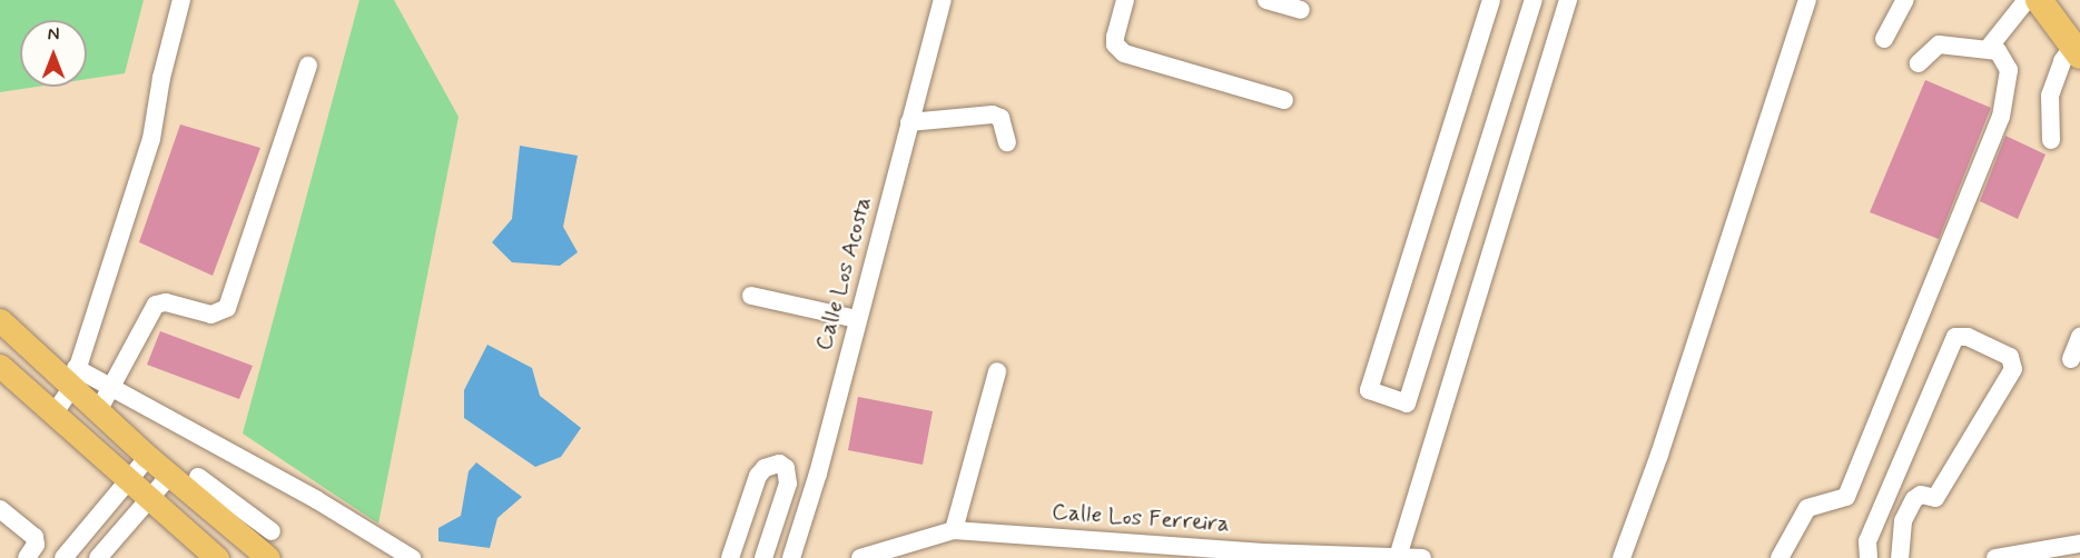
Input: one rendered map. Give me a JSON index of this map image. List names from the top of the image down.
{
  "streets": {
    "street": ["Calle Los Acosta", "Calle Los Ferreira"]
  },
  "north": "top"
}
